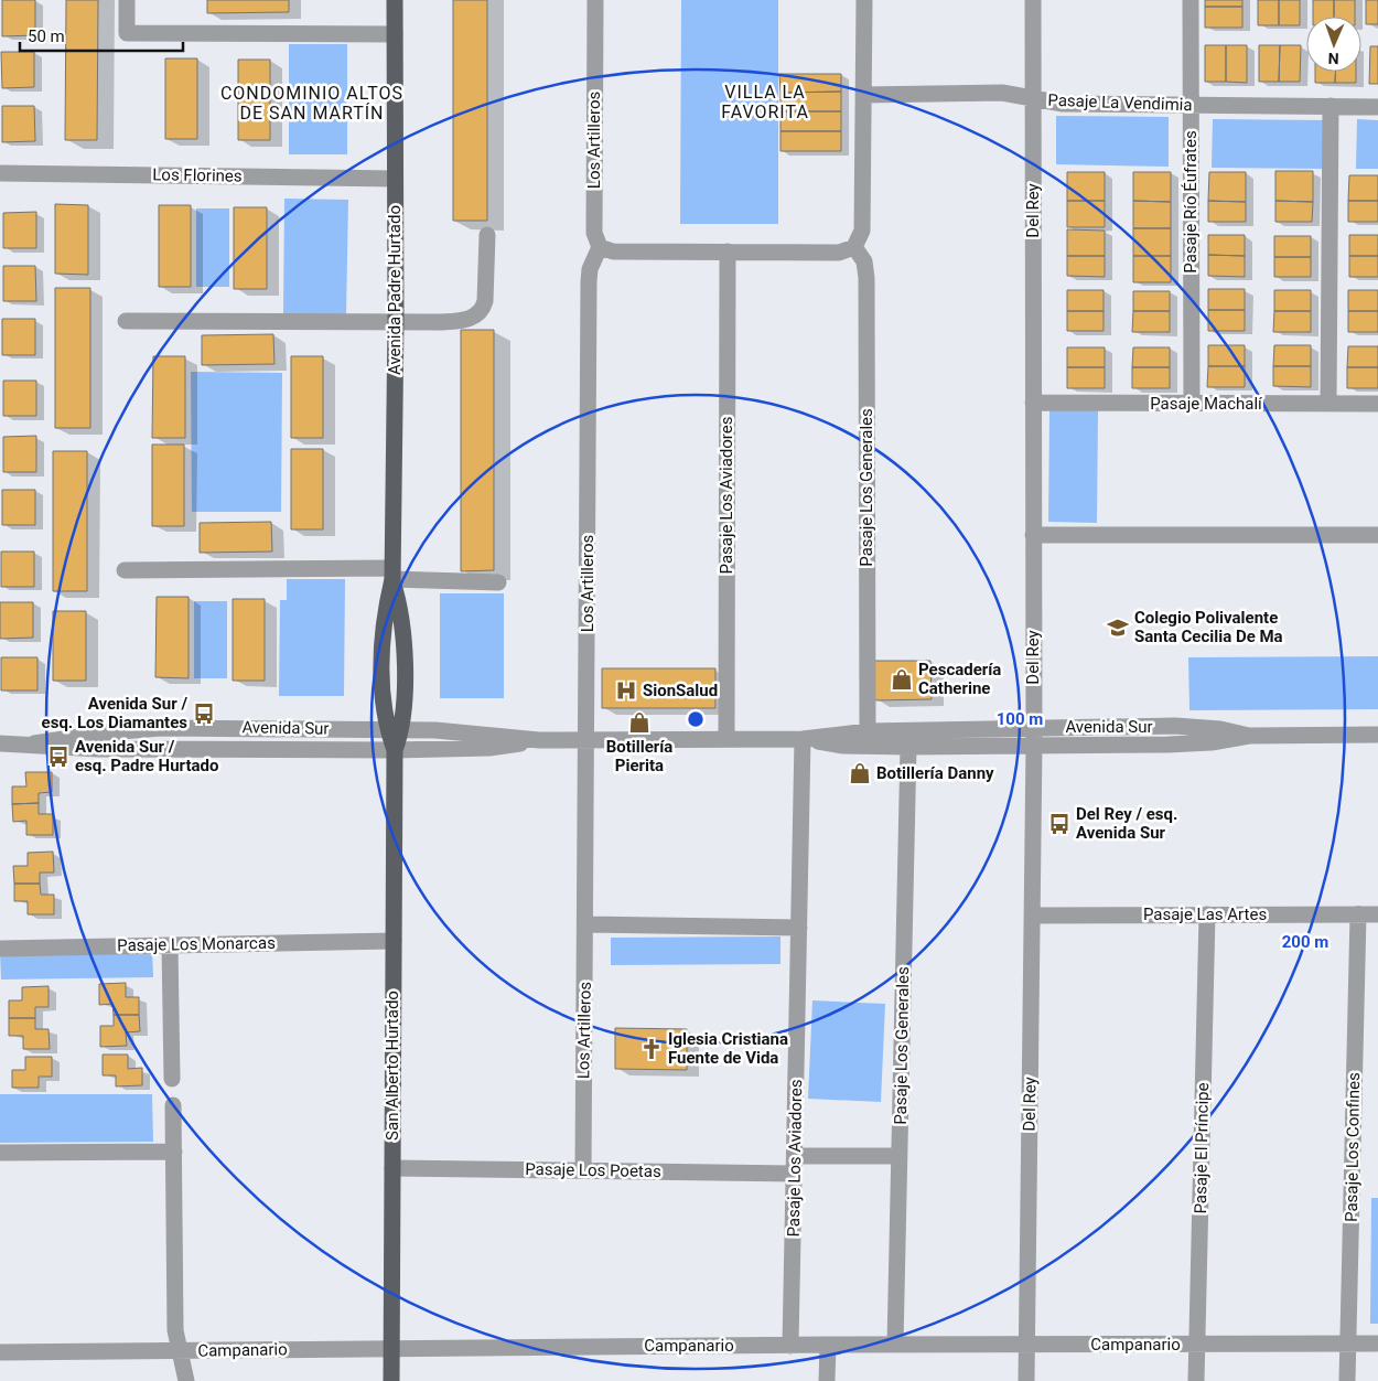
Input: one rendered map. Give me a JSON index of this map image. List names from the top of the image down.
{
  "streets": {
    "main road": ["Avenida Padre Hurtado", "San Alberto Hurtado"],
    "street": [
      "Pasaje La Vendimia",
      "Los Artilleros",
      "Los Florines",
      "Pasaje Río Éufrates",
      "Del Rey",
      "Pasaje Machalí",
      "Pasaje Los Generales",
      "Pasaje Los Aviadores",
      "Avenida Sur",
      "Pasaje Las Artes",
      "Pasaje Los Monarcas",
      "Pasaje Los Confines",
      "Pasaje El Príncipe",
      "Pasaje Los Poetas",
      "Campanario"
    ]
  },
  "crossings": [
    ["Pasaje La Vendimia", "Pasaje Río Éufrates"],
    ["Pasaje La Vendimia", "Del Rey"],
    ["Los Artilleros", "Avenida Sur"],
    ["Los Artilleros", "Pasaje Los Poetas"],
    ["Los Florines", "Avenida Padre Hurtado"],
    ["Pasaje Río Éufrates", "Pasaje Machalí"],
    ["Del Rey", "Pasaje Machalí"],
    ["Del Rey", "Avenida Sur"],
    ["Del Rey", "Pasaje Las Artes"],
    ["Del Rey", "Campanario"],
    ["Avenida Padre Hurtado", "Avenida Sur"],
    ["Avenida Padre Hurtado", "San Alberto Hurtado"],
    ["Pasaje Los Generales", "Avenida Sur"],
    ["Pasaje Los Generales", "Campanario"],
    ["Pasaje Los Aviadores", "Avenida Sur"],
    ["Pasaje Los Aviadores", "Pasaje Los Poetas"],
    ["Pasaje Los Aviadores", "Campanario"],
    ["Avenida Sur", "San Alberto Hurtado"],
    ["Pasaje Las Artes", "Pasaje Los Confines"],
    ["Pasaje Las Artes", "Pasaje El Príncipe"],
    ["Pasaje Los Monarcas", "San Alberto Hurtado"],
    ["San Alberto Hurtado", "Pasaje Los Poetas"],
    ["San Alberto Hurtado", "Campanario"],
    ["Pasaje Los Confines", "Campanario"],
    ["Pasaje El Príncipe", "Campanario"]
  ],
  "districts": ["VILLA LA FAVORITA", "CONDOMINIO ALTOS DE SAN MARTÍN"],
  "places": {
    "school or university": ["Colegio Polivalente Santa Cecilia De Ma"],
    "shop": ["Pescadería Catherine", "Botillería Pierita", "Botillería Danny"],
    "hospital": ["SionSalud"],
    "bus stop": ["Avenida Sur / esq. Los Diamantes", "Avenida Sur / esq. Padre Hurtado", "Del Rey / esq. Avenida Sur"],
    "church": ["Iglesia Cristiana Fuente de Vida"]
  },
  "scale_bar": "50 m",
  "north": "bottom",
  "rings": ["100 m", "200 m"]
}
